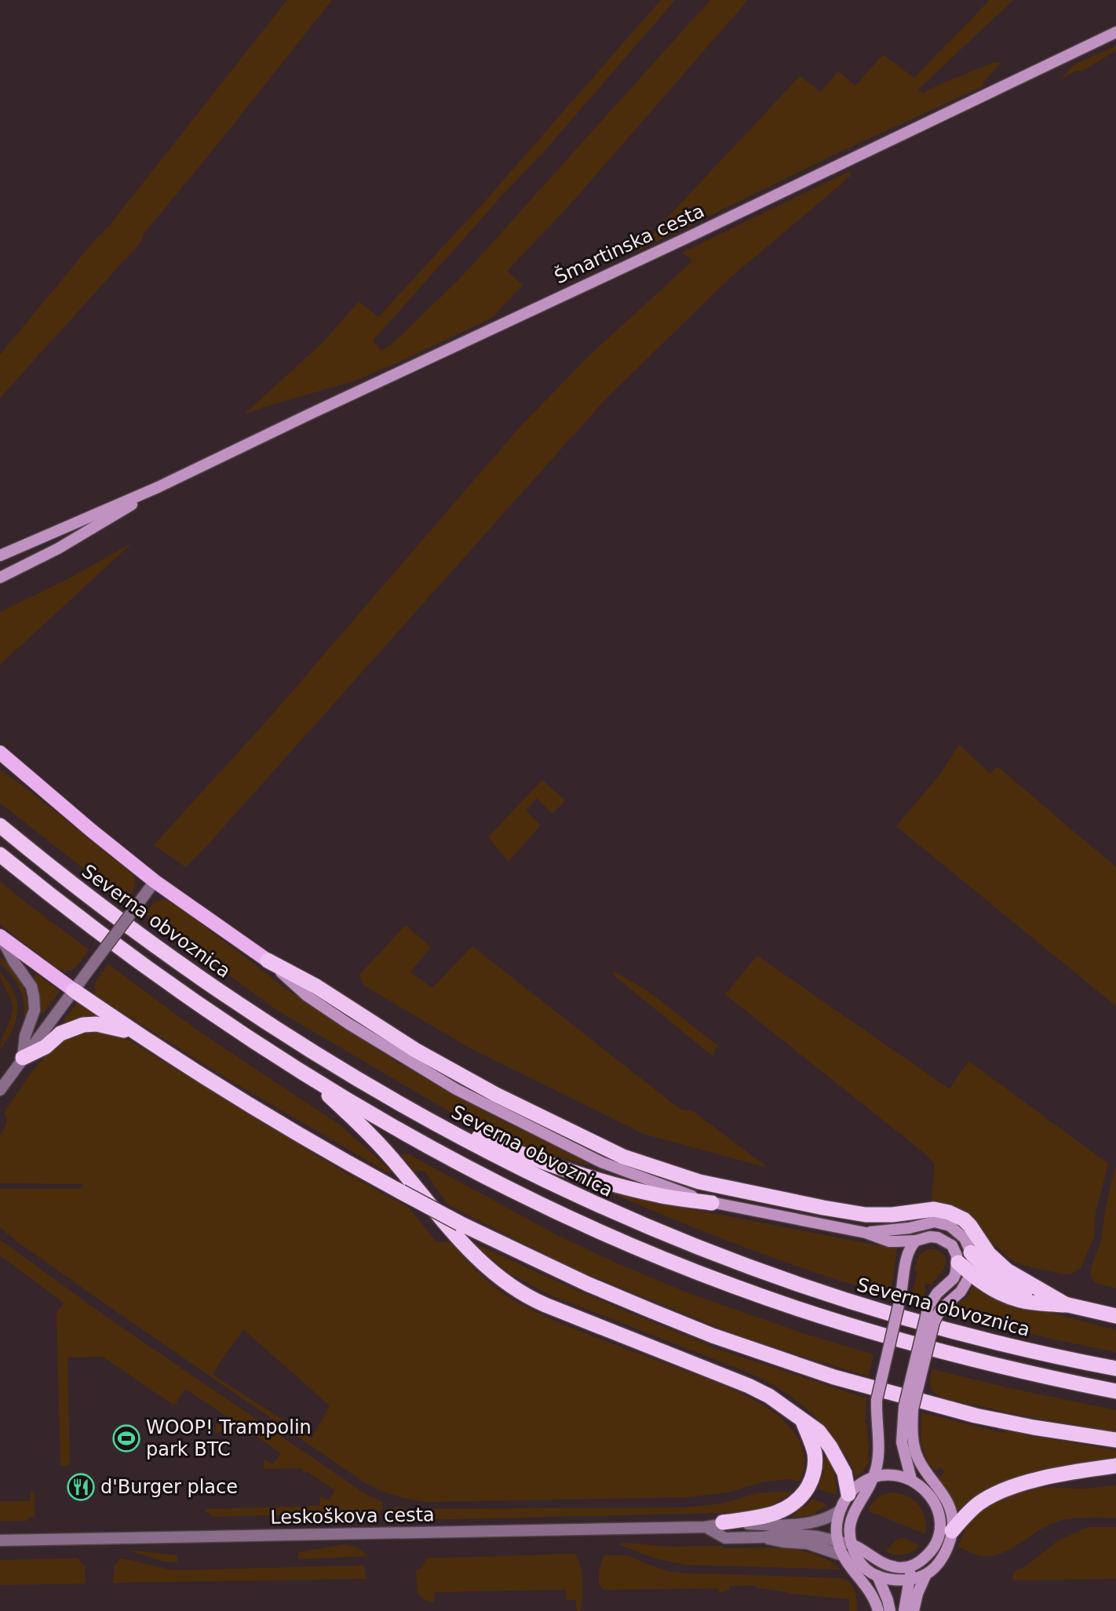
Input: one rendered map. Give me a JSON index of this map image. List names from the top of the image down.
{
  "streets": {
    "highway": ["Severna obvoznica"],
    "main road": ["Šmartinska cesta", "Leskoškova cesta"]
  },
  "places": {
    "sports": ["WOOP! Trampolin park BTC"],
    "restaurant": ["d'Burger place"]
  }
}
